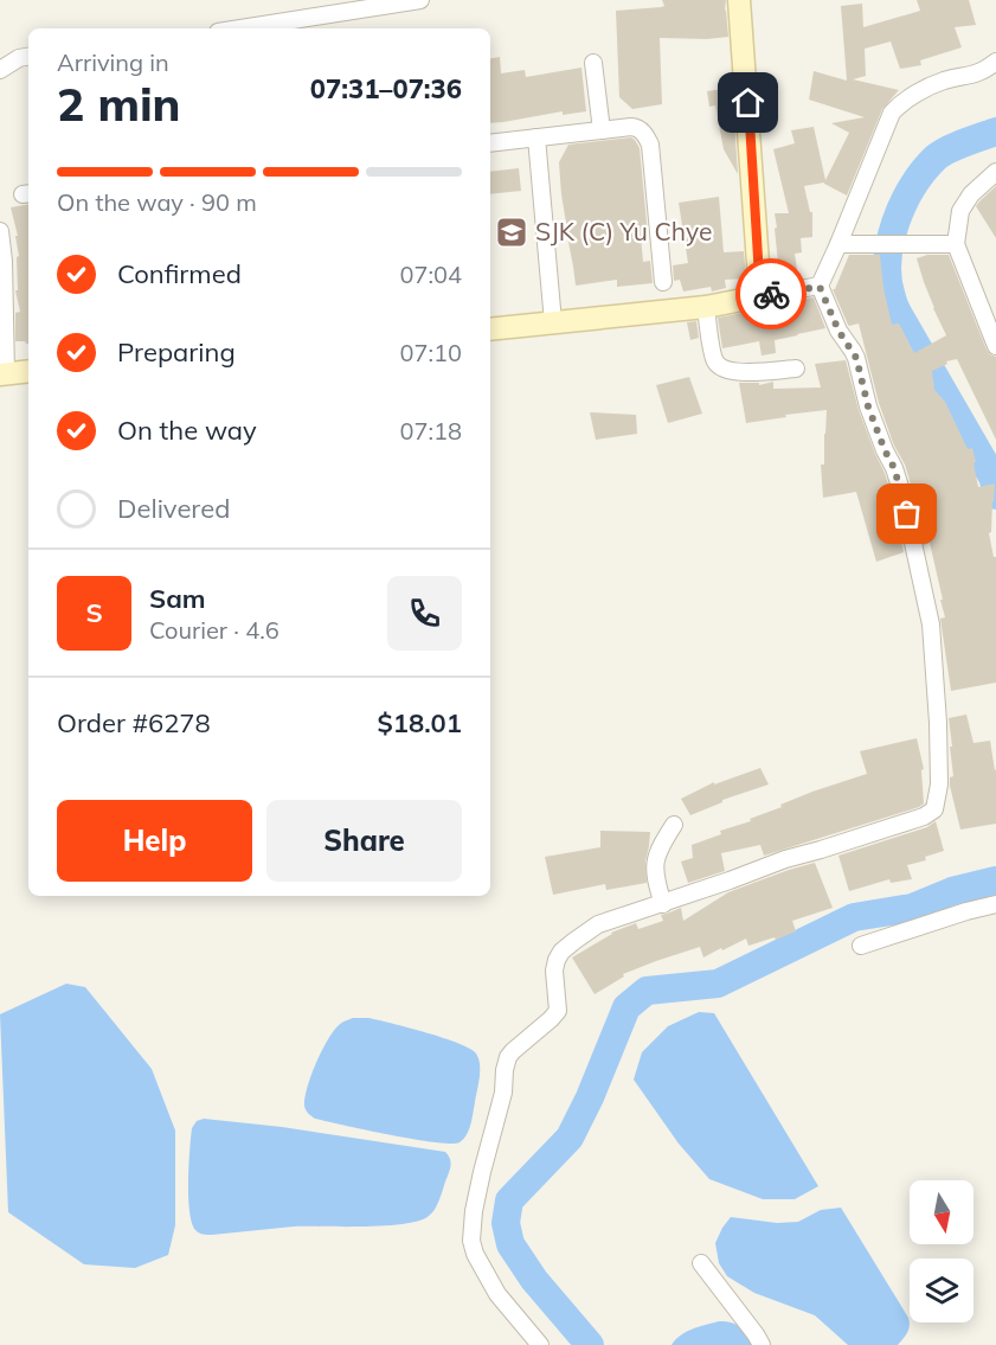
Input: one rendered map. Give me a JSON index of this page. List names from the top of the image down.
{
  "places": {
    "school or university": ["SJK (C) Yu Chye"]
  },
  "north": "bottom",
  "page": {
    "heading": ["2 min", "Arriving in", "07:31–07:36"],
    "panel": [
      "Sam",
      "Courier · 4.6",
      "Order #6278",
      "$18.01"
    ],
    "bar": "On the way · 90 m",
    "list": [
      ["Confirmed", "07:04"],
      ["Preparing", "07:10"],
      ["On the way", "07:18"],
      "Delivered"
    ],
    "round": "S",
    "buttons": ["Help", "Share"]
  }
}
